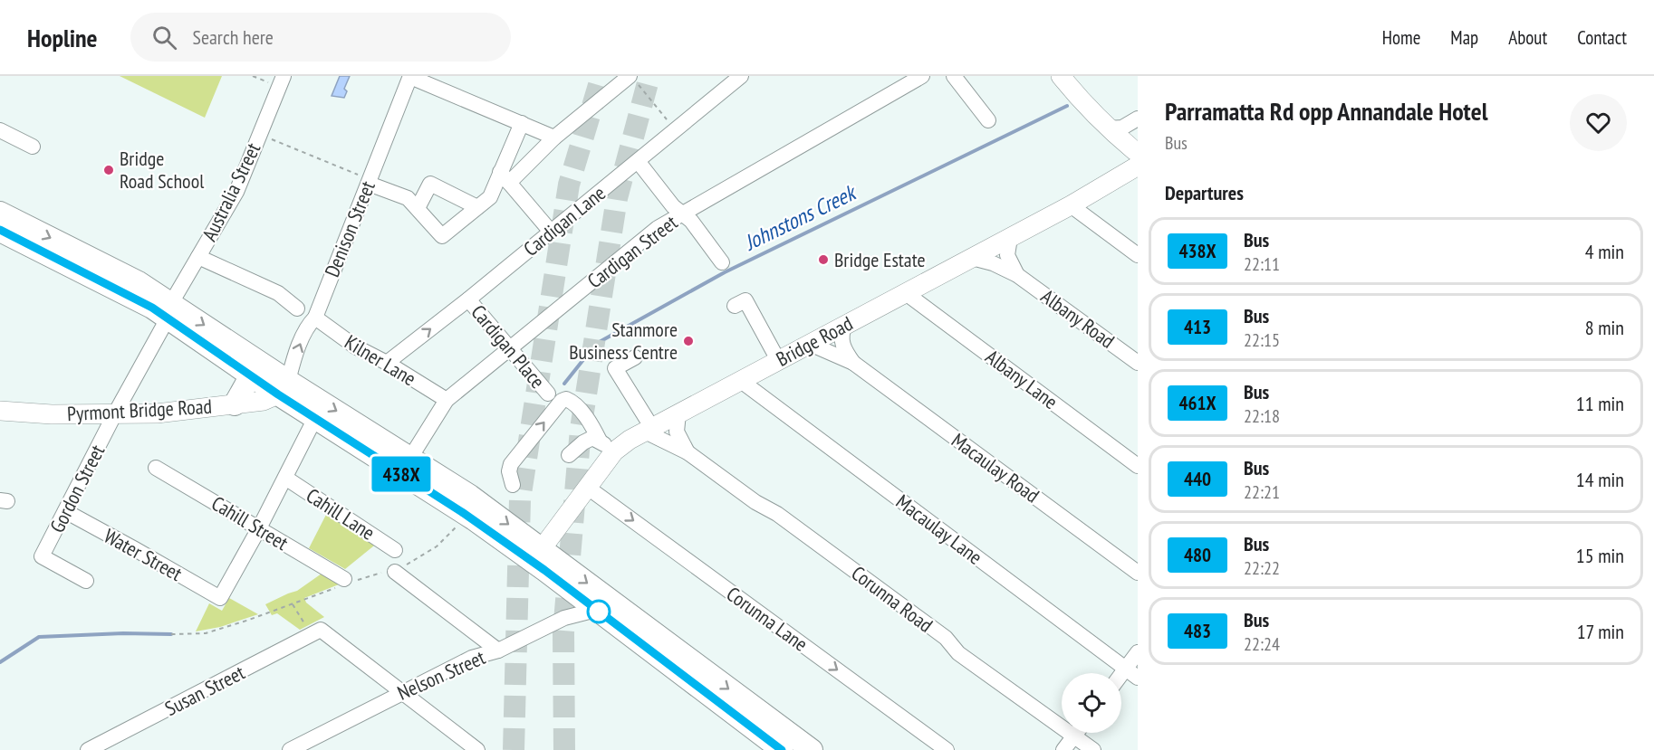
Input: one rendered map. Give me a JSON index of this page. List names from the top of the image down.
{
  "streets": {
    "main road": ["Bridge Road", "Pyrmont Bridge Road"],
    "street": [
      "Australia Street",
      "Cardigan Lane",
      "Denison Street",
      "Cardigan Street",
      "Albany Road",
      "Cardigan Place",
      "Kilner Lane",
      "Albany Lane",
      "Macaulay Road",
      "Gordon Street",
      "Cahill Lane",
      "Cahill Street",
      "Macaulay Lane",
      "Water Street",
      "Corunna Road",
      "Corunna Lane",
      "Nelson Street",
      "Susan Street"
    ]
  },
  "crossings": [
    ["Australia Street", "Gordon Street"],
    ["Cardigan Lane", "Cardigan Place"],
    ["Cardigan Lane", "Kilner Lane"],
    ["Denison Street", "Kilner Lane"],
    ["Denison Street", "Pyrmont Bridge Road"],
    ["Cardigan Street", "Cardigan Place"],
    ["Cardigan Street", "Kilner Lane"],
    ["Albany Road", "Bridge Road"],
    ["Bridge Road", "Albany Lane"],
    ["Bridge Road", "Macaulay Road"],
    ["Bridge Road", "Macaulay Lane"],
    ["Bridge Road", "Corunna Road"],
    ["Bridge Road", "Corunna Lane"],
    ["Pyrmont Bridge Road", "Gordon Street"],
    ["Gordon Street", "Water Street"],
    ["Cahill Street", "Water Street"],
    ["Nelson Street", "Susan Street"]
  ],
  "one_way": ["Corunna Lane"],
  "water": ["Johnstons Creek"],
  "places": ["Bridge Road School", "Bridge Estate", "Stanmore Business Centre"],
  "lines": ["bus line 438X"],
  "page": {
    "header": "Hopline",
    "search": "Search here",
    "nav": [
      "Home",
      "Map",
      "About",
      "Contact"
    ],
    "on_map": "438X",
    "heading": [
      ["Parramatta Rd opp Annandale Hotel", "Bus"],
      "Departures"
    ],
    "list": [
      {
        "mark": "438X",
        "name": "Bus",
        "note": "22:11",
        "value": "4 min"
      },
      {
        "mark": "413",
        "name": "Bus",
        "note": "22:15",
        "value": "8 min"
      },
      {
        "mark": "461X",
        "name": "Bus",
        "note": "22:18",
        "value": "11 min"
      },
      {
        "mark": "440",
        "name": "Bus",
        "note": "22:21",
        "value": "14 min"
      },
      {
        "mark": "480",
        "name": "Bus",
        "note": "22:22",
        "value": "15 min"
      },
      {
        "mark": "483",
        "name": "Bus",
        "note": "22:24",
        "value": "17 min"
      }
    ]
  }
}
